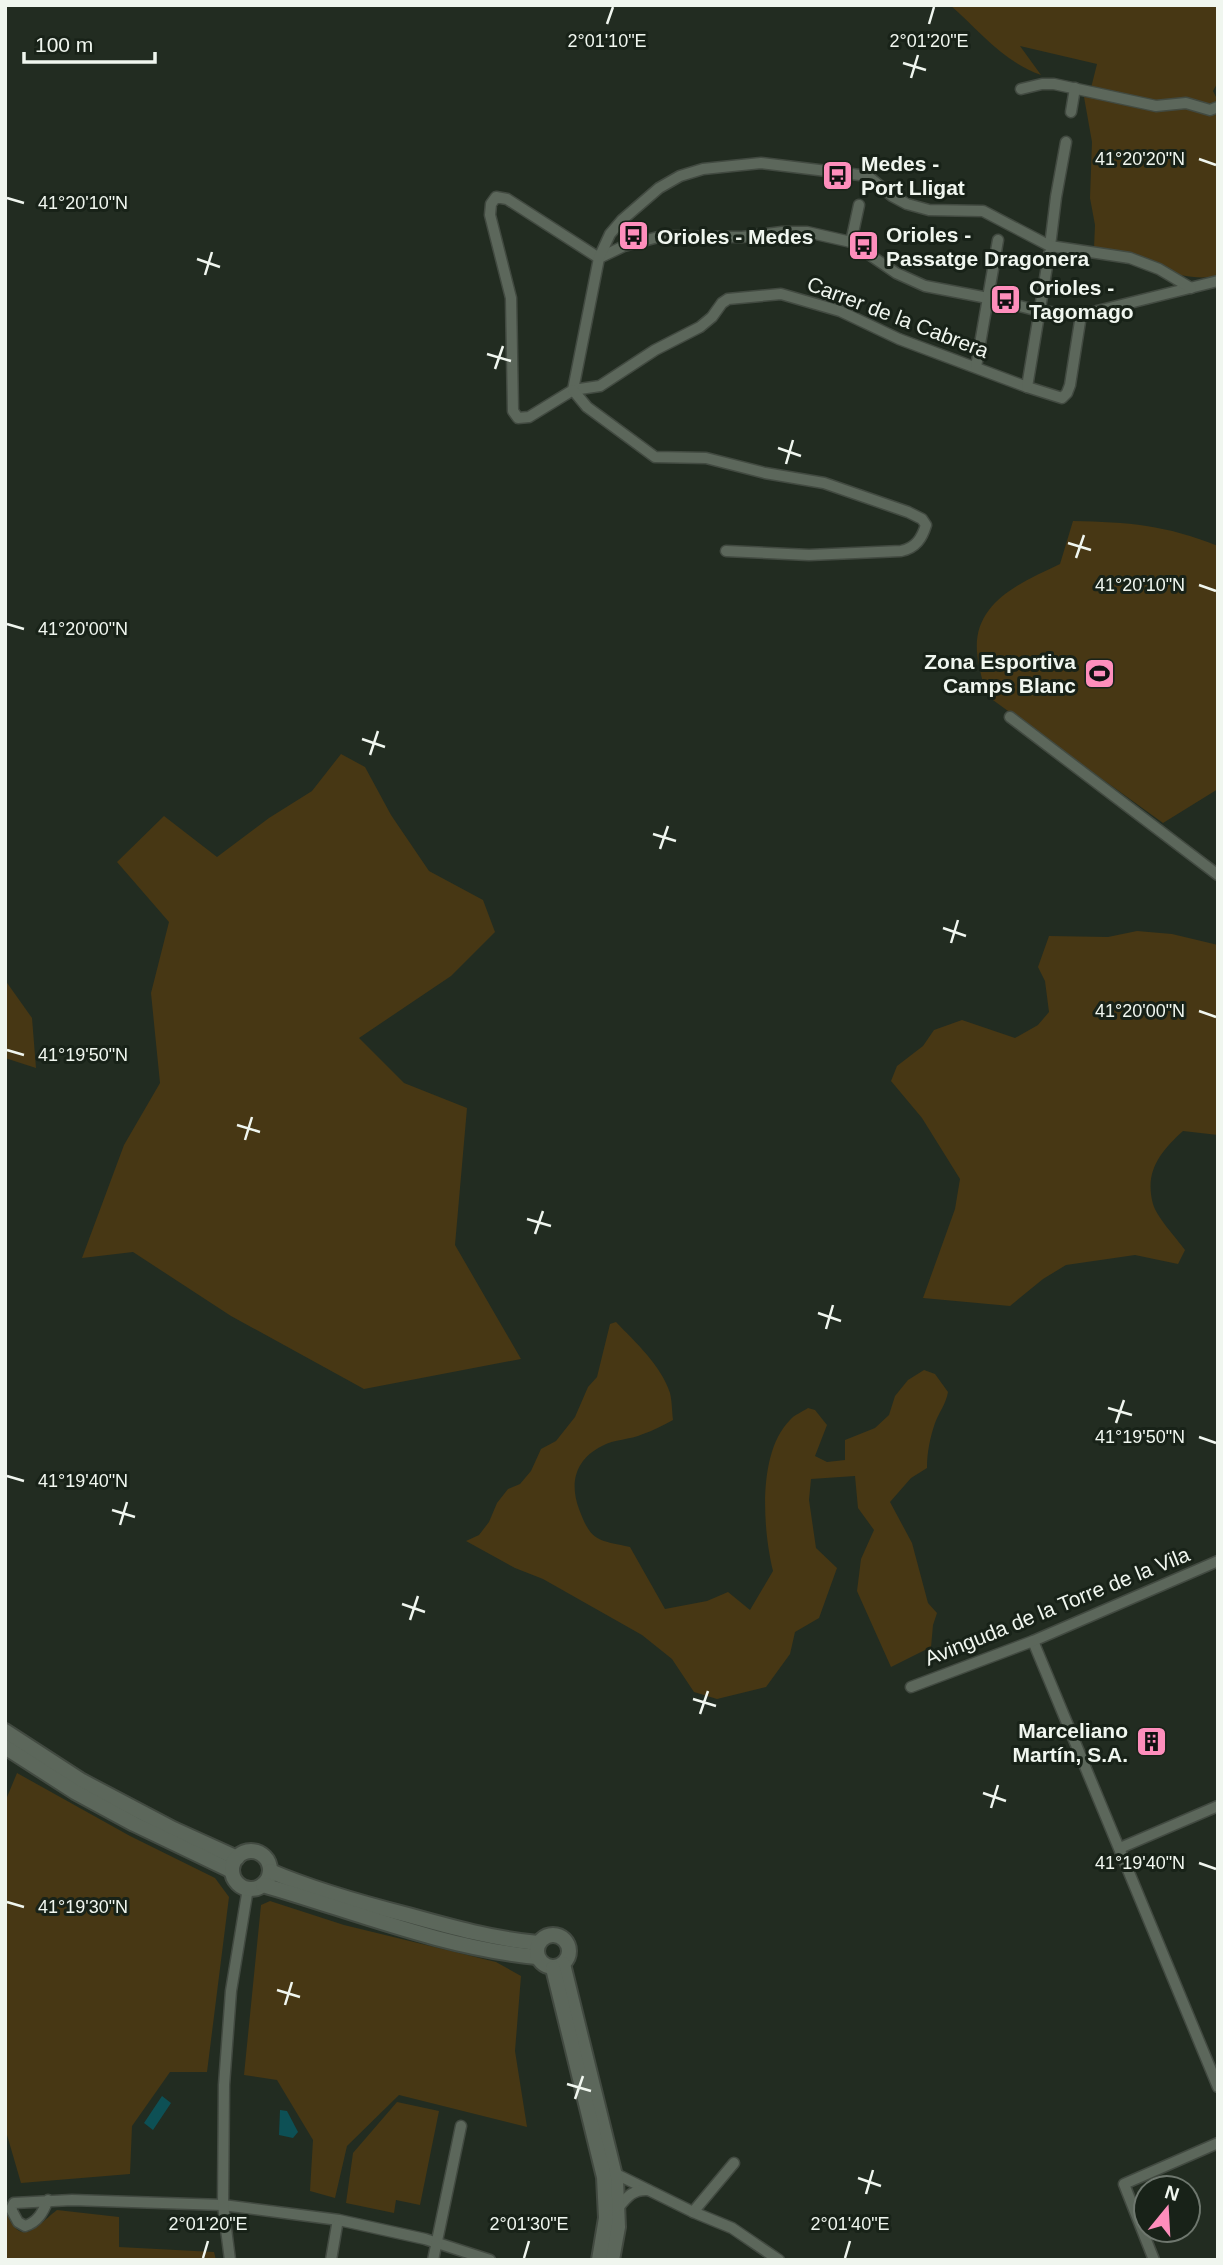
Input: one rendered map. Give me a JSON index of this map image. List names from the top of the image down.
{
  "streets": {
    "street": ["Carrer de la Cabrera", "Avinguda de la Torre de la Vila"]
  },
  "places": {
    "bus stop": [
      "Medes - Port Lligat",
      "Orioles - Medes",
      "Orioles - Passatge Dragonera",
      "Orioles - Tagomago"
    ],
    "sports": ["Zona Esportiva Camps Blanc"],
    "building": ["Marceliano Martín, S.A."]
  },
  "scale_bar": "100 m",
  "north": "top",
  "coordinates": [
    "2°01'10\"E",
    "2°01'20\"E",
    "41°20'20\"N",
    "41°20'10\"N",
    "41°20'00\"N",
    "41°19'50\"N",
    "41°19'40\"N",
    "41°19'30\"N",
    "2°01'30\"E",
    "2°01'40\"E"
  ]
}
